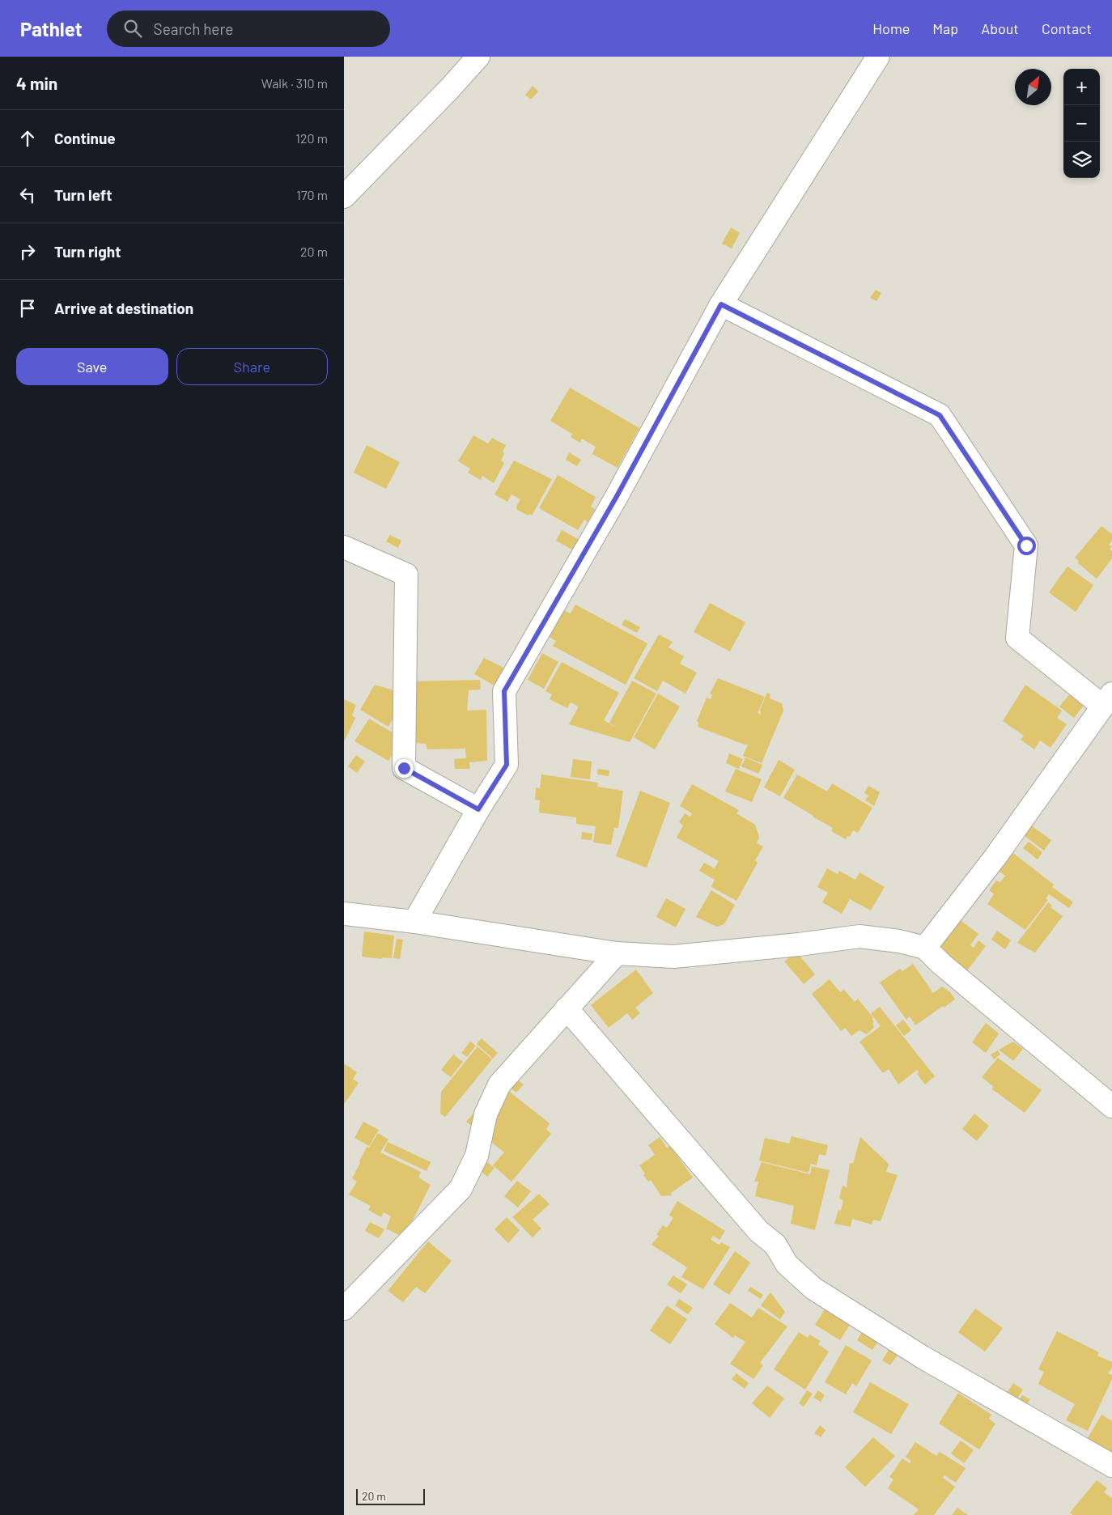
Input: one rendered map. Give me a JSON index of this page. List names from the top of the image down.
{
  "scale_bar": "20 m",
  "north": "top right",
  "page": {
    "header": "Pathlet",
    "search": "Search here",
    "nav": [
      "Home",
      "Map",
      "About",
      "Contact"
    ],
    "heading": ["4 min", "Walk · 310 m"],
    "map_buttons": ["+", "−"],
    "list": [
      ["Continue", "120 m"],
      ["Turn left", "170 m"],
      ["Turn right", "20 m"],
      "Arrive at destination"
    ],
    "buttons": ["Save", "Share"],
    "scale": "20 m"
  }
}
